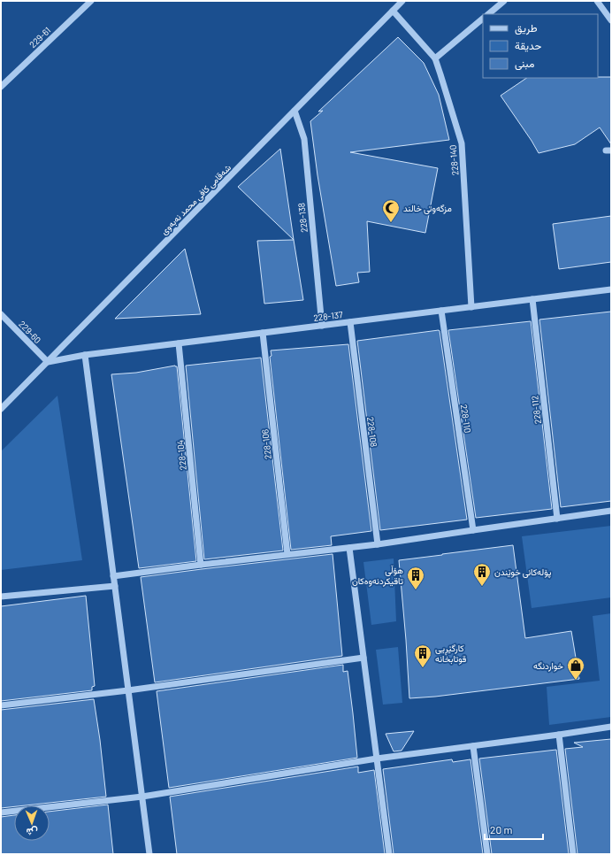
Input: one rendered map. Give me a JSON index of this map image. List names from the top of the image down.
{
  "streets": {
    "street": [
      "229-61",
      "228-140",
      "شەقامی کافی محمد نەبەوی",
      "228-138",
      "228-137",
      "229-60",
      "228-112",
      "228-110",
      "228-108",
      "228-106",
      "228-104"
    ]
  },
  "crossings": [
    ["228-140", "شەقامی کافی محمد نەبەوی"],
    ["228-140", "228-137"],
    ["شەقامی کافی محمد نەبەوی", "228-138"],
    ["شەقامی کافی محمد نەبەوی", "228-137"],
    ["شەقامی کافی محمد نەبەوی", "229-60"],
    ["228-138", "228-137"],
    ["228-137", "229-60"],
    ["228-137", "228-112"],
    ["228-137", "228-110"],
    ["228-137", "228-108"],
    ["228-137", "228-106"],
    ["228-137", "228-104"]
  ],
  "places": {
    "mosque": ["مزگەوتی خالند"],
    "building": ["پۆلەکانی خوێندن", "هۆڵی تاقیکردنەوەکان", "کارگێڕیی قوتابخانە"],
    "shop": ["خواردنگە"]
  },
  "legend": ["طريق", "حديقة", "مبنى"],
  "scale_bar": "20 m",
  "north": "bottom"
}
